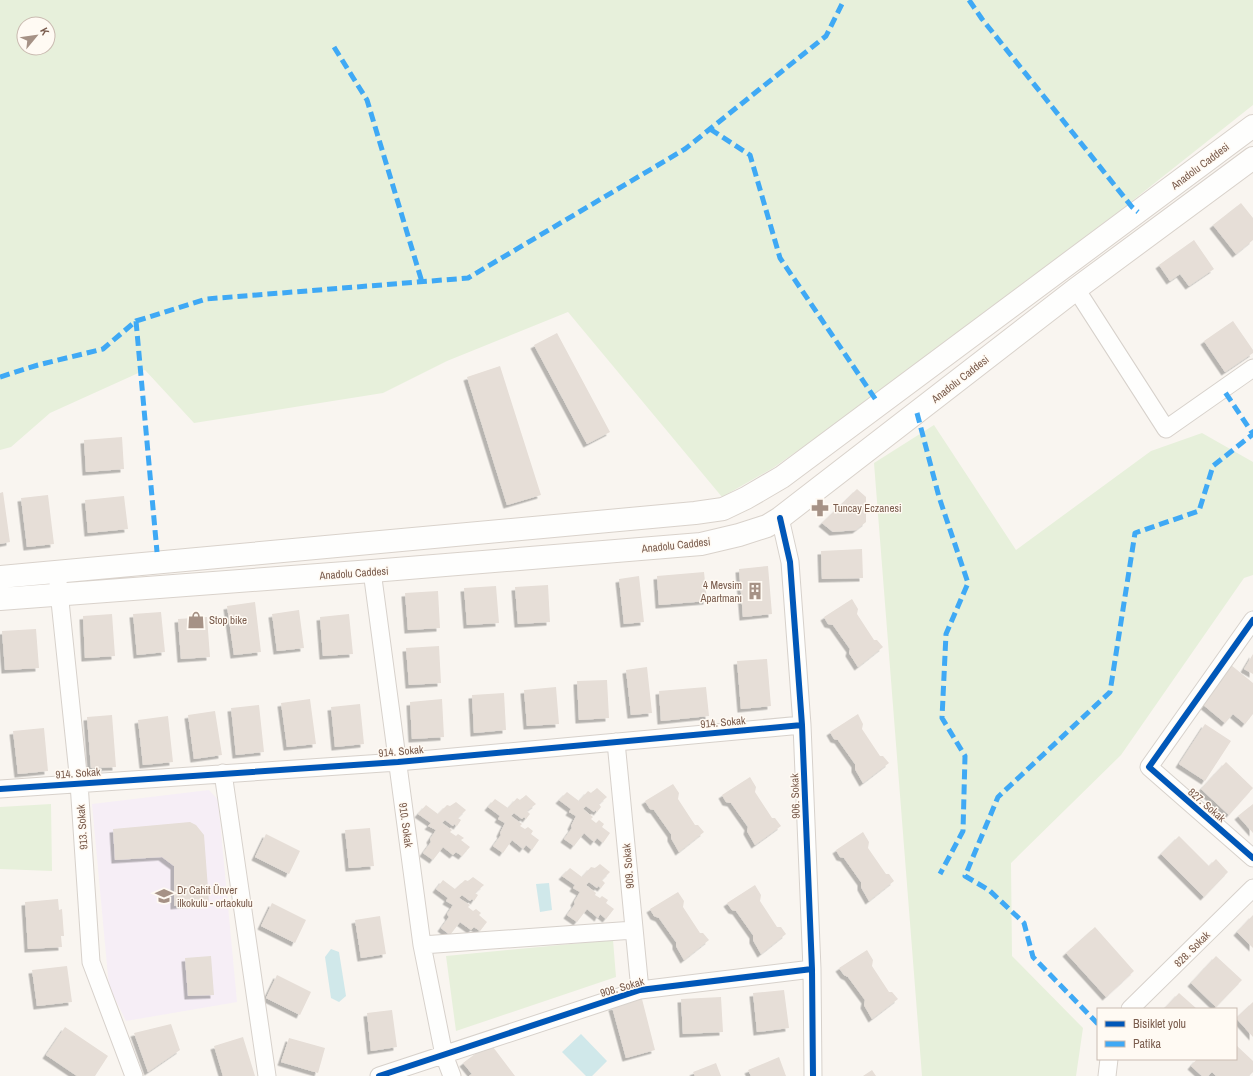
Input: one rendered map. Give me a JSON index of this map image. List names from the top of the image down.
{
  "streets": {
    "main road": ["Anadolu Caddesi"],
    "street": [
      "914. Sokak",
      "906. Sokak",
      "827. Sokak",
      "910. Sokak",
      "913. Sokak",
      "909. Sokak",
      "828. Sokak",
      "908. Sokak"
    ]
  },
  "crossings": [
    ["Anadolu Caddesi", "906. Sokak"],
    ["Anadolu Caddesi", "910. Sokak"],
    ["Anadolu Caddesi", "913. Sokak"],
    ["914. Sokak", "906. Sokak"],
    ["914. Sokak", "910. Sokak"],
    ["914. Sokak", "913. Sokak"],
    ["914. Sokak", "909. Sokak"],
    ["906. Sokak", "908. Sokak"],
    ["910. Sokak", "908. Sokak"],
    ["909. Sokak", "908. Sokak"]
  ],
  "places": {
    "pharmacy": ["Tuncay Eczanesi"],
    "building": ["4 Mevsim Apartmanı"],
    "shop": ["Stop bike"],
    "school or university": ["Dr Cahit Ünver ilkokulu - ortaokulu"]
  },
  "legend": ["Bisiklet yolu", "Patika"],
  "north": "top right"
}
